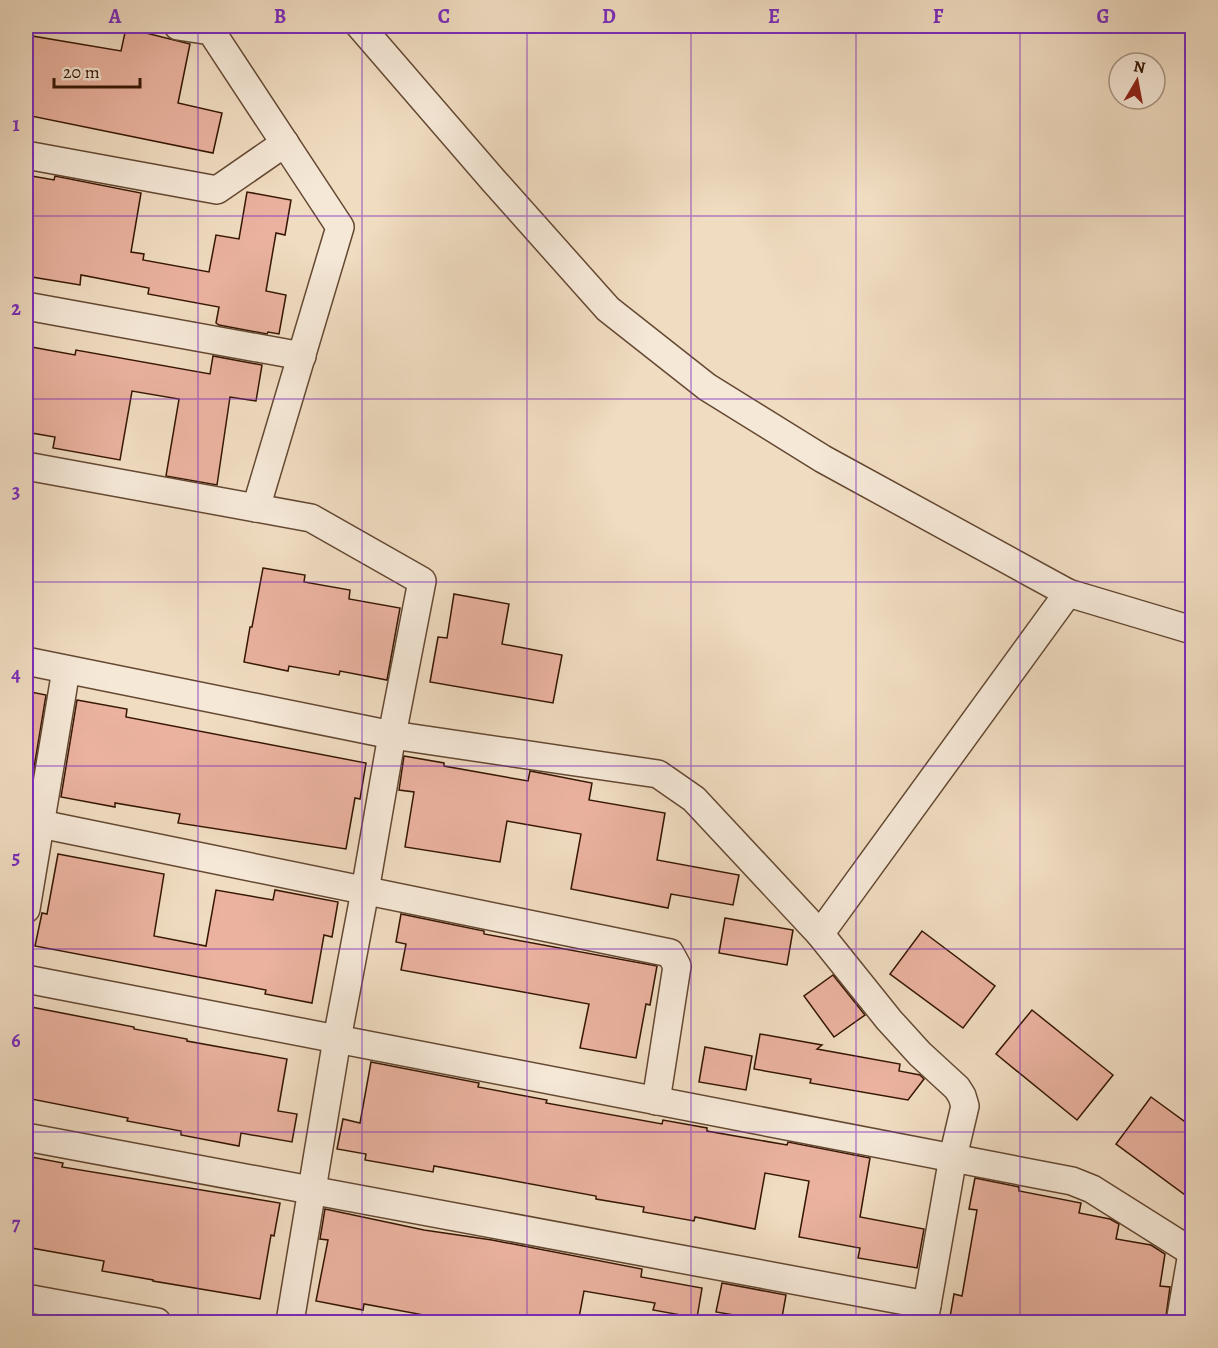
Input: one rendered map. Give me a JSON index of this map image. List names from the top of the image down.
{
  "scale_bar": "20 m",
  "north": "top",
  "grid": {
    "columns": [
      "A",
      "B",
      "C",
      "D",
      "E",
      "F",
      "G"
    ],
    "rows": [
      "1",
      "2",
      "3",
      "4",
      "5",
      "6",
      "7"
    ]
  }
}
